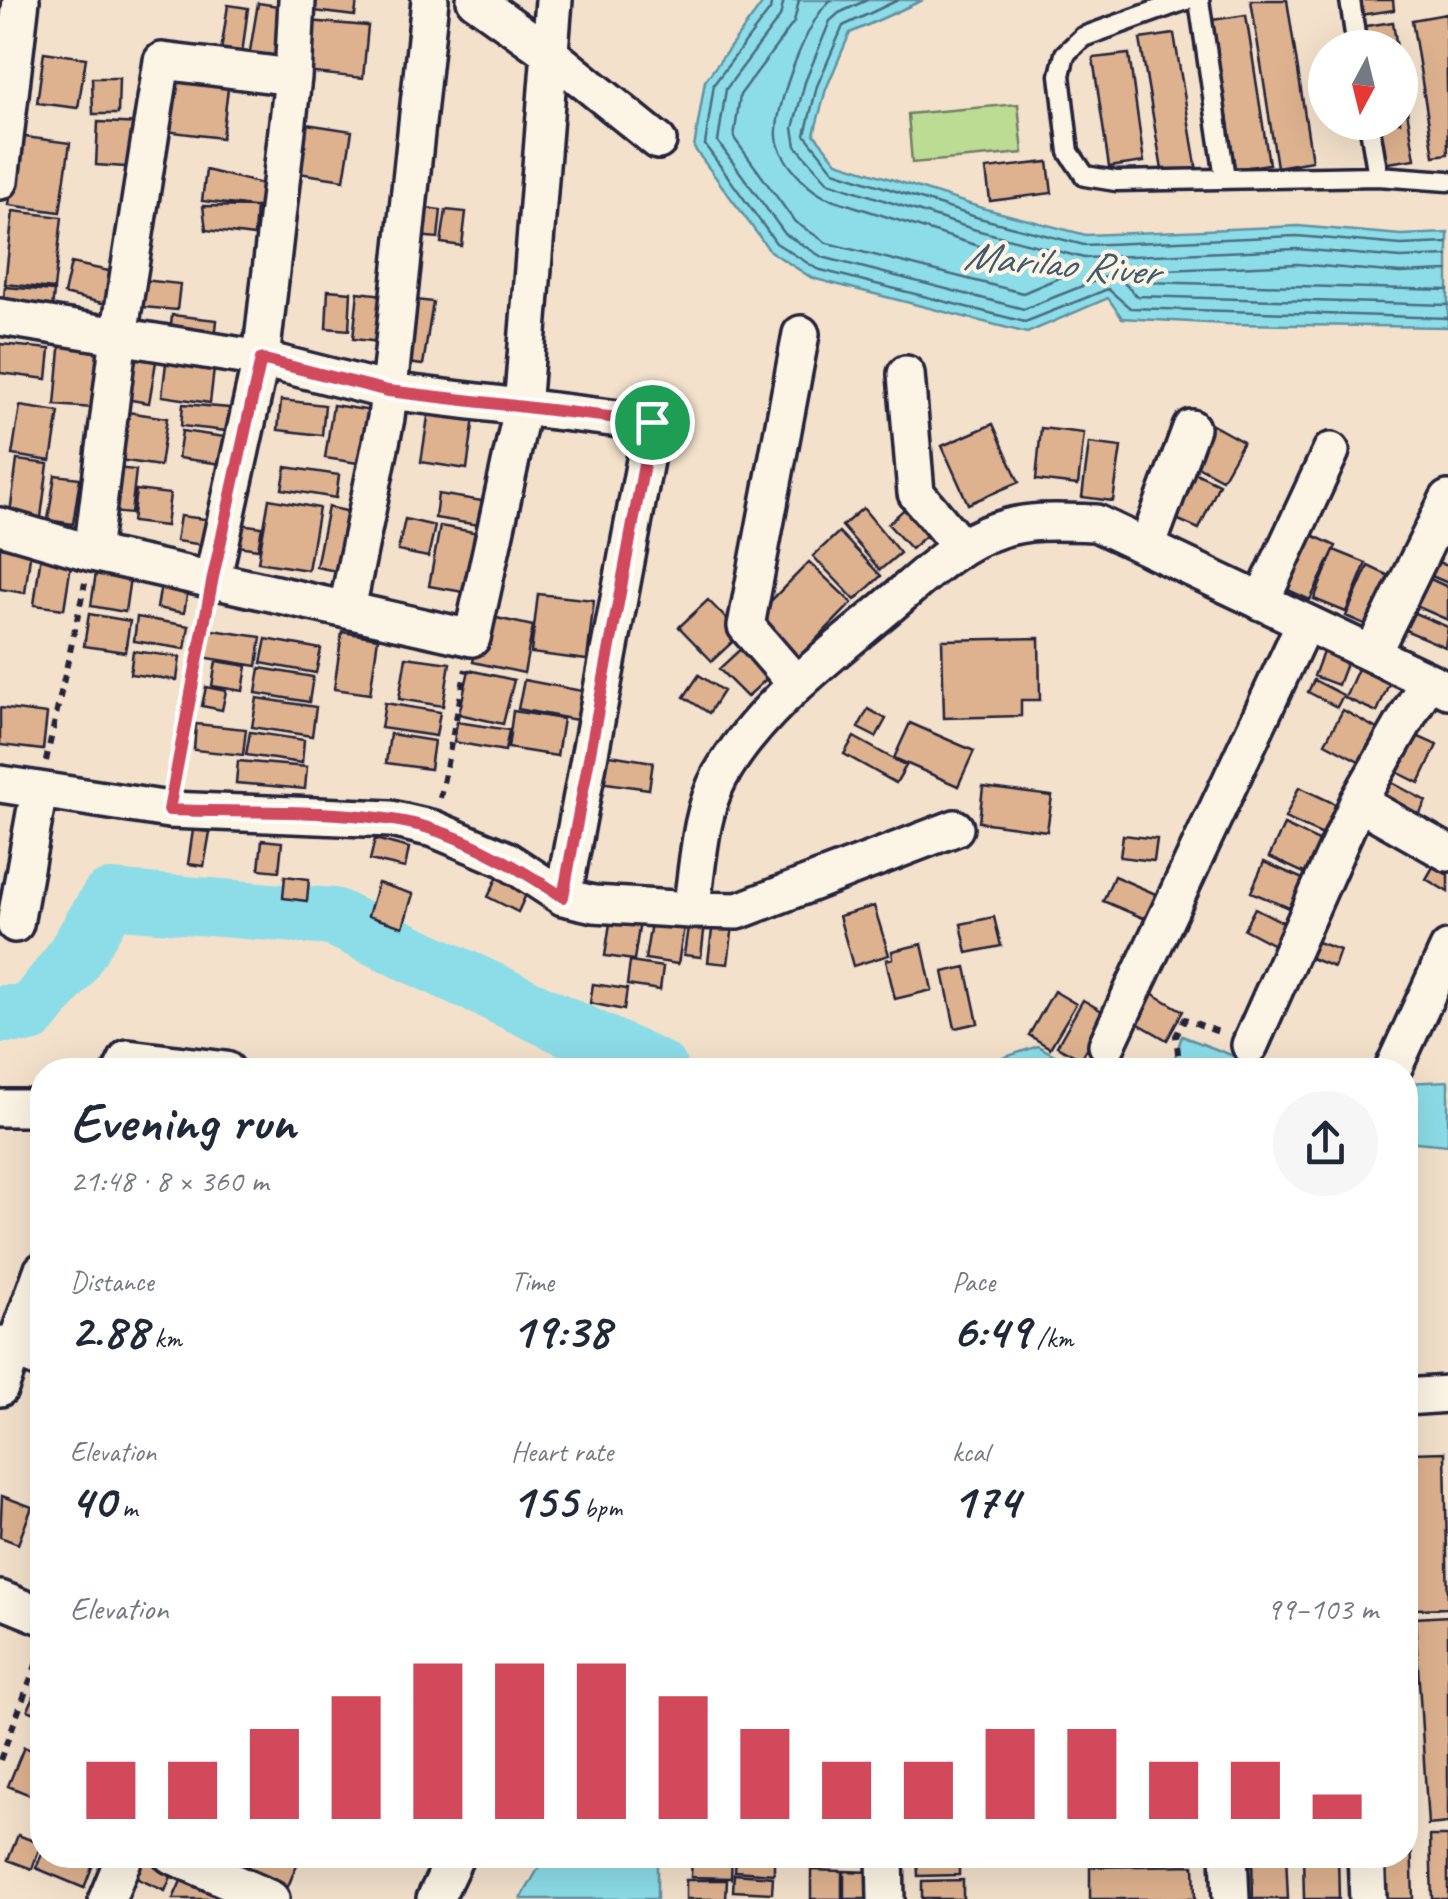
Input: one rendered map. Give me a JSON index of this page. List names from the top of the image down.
{
  "water": ["Marilao River"],
  "north": "bottom",
  "page": {
    "heading": ["Evening run", "21:48 · 8 × 360 m"],
    "stats": [
      ["Distance", "2.88 km"],
      ["Time", "19:38"],
      ["Pace", "6:49 /km"],
      ["Elevation", "40 m"],
      ["Heart rate", "155 bpm"],
      ["kcal", "174"]
    ],
    "chart": ["Elevation", "99–103 m"]
  }
}
